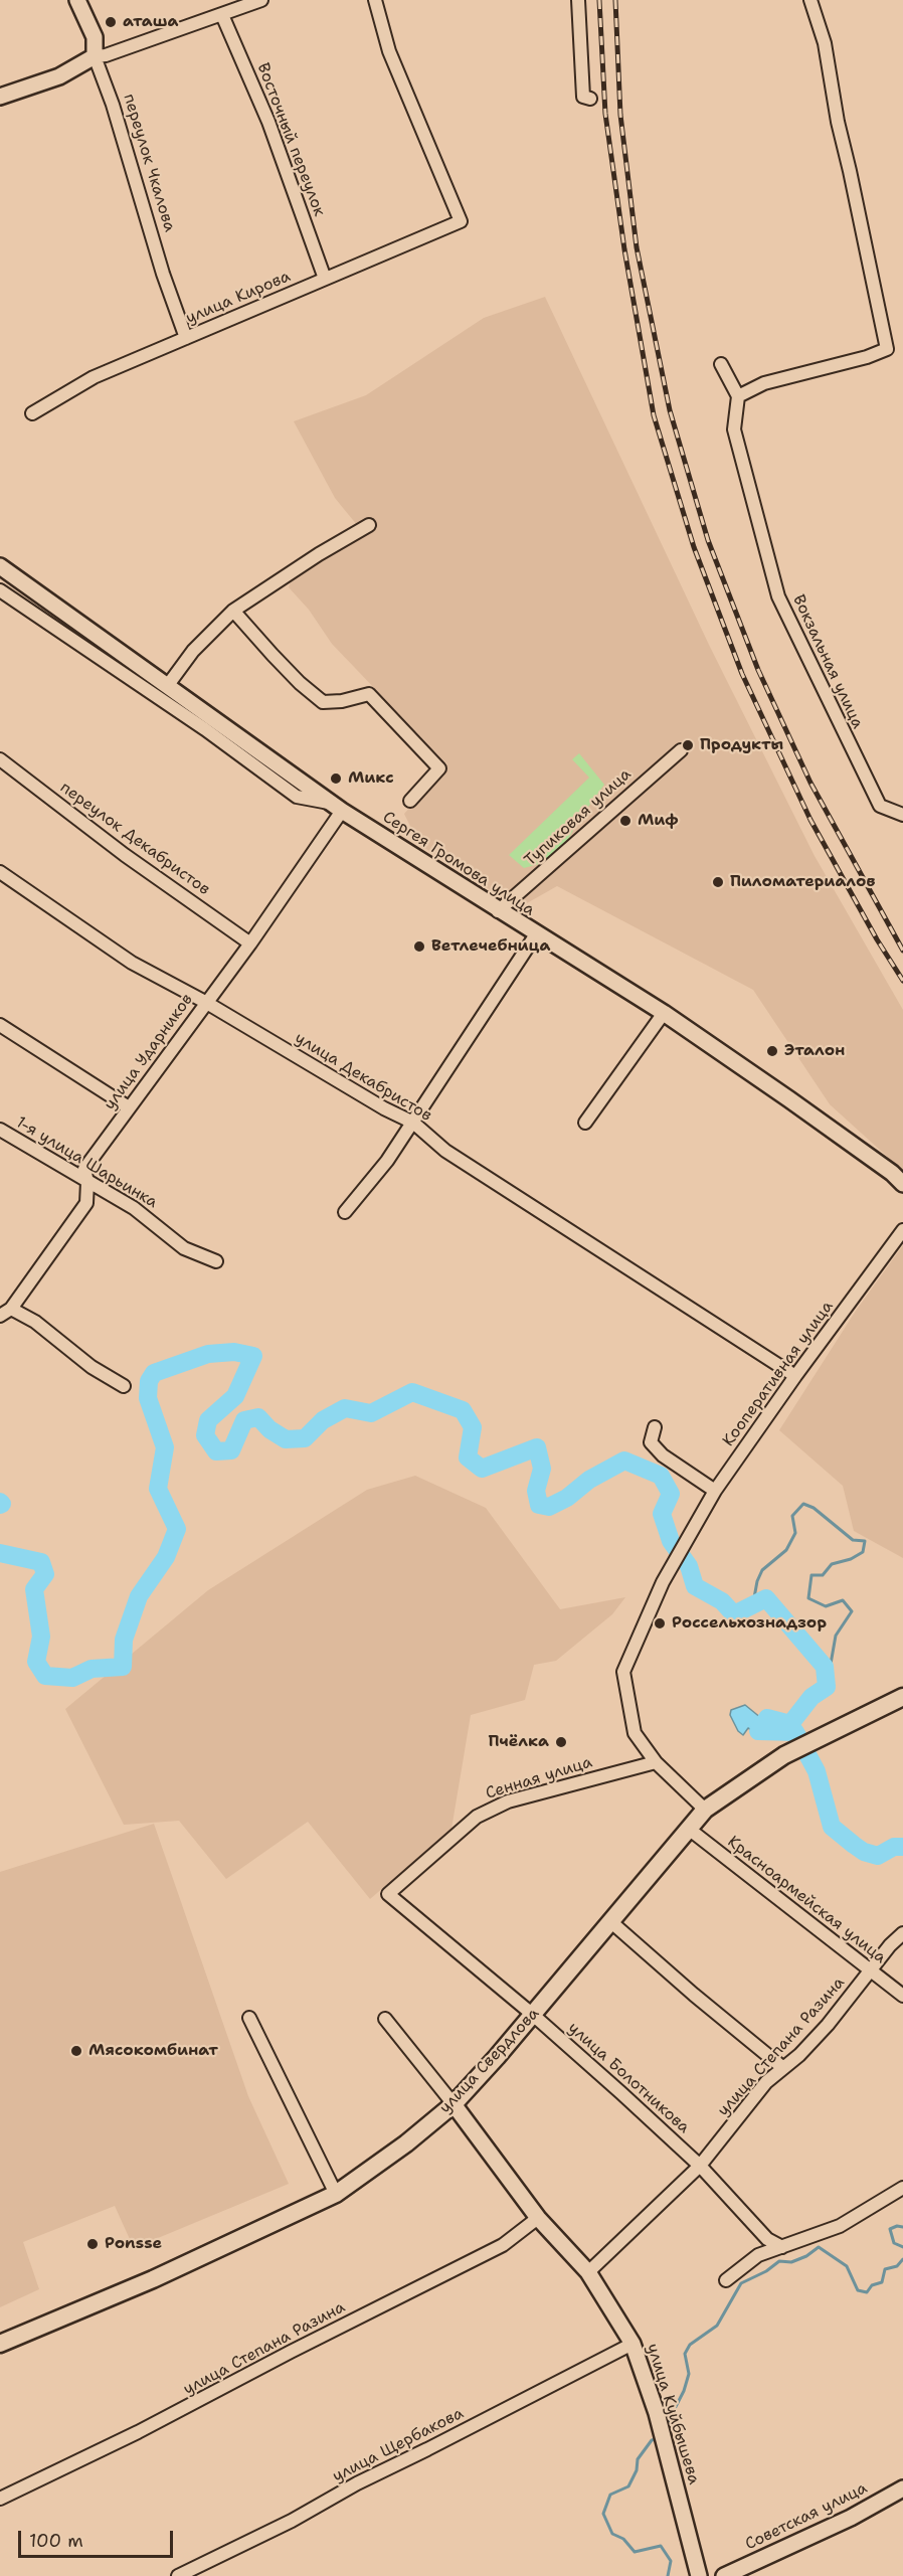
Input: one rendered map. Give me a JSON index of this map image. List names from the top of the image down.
{
  "streets": {
    "main road": ["улица Свердлова"],
    "street": [
      "Восточный переулок",
      "переулок Чкалова",
      "улица Кирова",
      "Вокзальная улица",
      "Тупиковая улица",
      "переулок Декабристов",
      "Сергея Громова улица",
      "улица Ударников",
      "улица Декабристов",
      "1-я улица Шарьинка",
      "Кооперативная улица",
      "Сенная улица",
      "Красноармейская улица",
      "улица Степана Разина",
      "улица Болотникова",
      "улица Куйбышева",
      "улица Щербакова",
      "Советская улица"
    ]
  },
  "crossings": [
    ["Восточный переулок", "улица Кирова"],
    ["переулок Чкалова", "улица Кирова"],
    ["Тупиковая улица", "Сергея Громова улица"],
    ["переулок Декабристов", "улица Ударников"],
    ["Сергея Громова улица", "улица Ударников"],
    ["улица Ударников", "улица Декабристов"],
    ["улица Ударников", "1-я улица Шарьинка"],
    ["улица Декабристов", "Кооперативная улица"],
    ["Кооперативная улица", "Сенная улица"],
    ["Сенная улица", "улица Болотникова"],
    ["Красноармейская улица", "улица Степана Разина"],
    ["Красноармейская улица", "улица Свердлова"],
    ["улица Степана Разина", "улица Болотникова"],
    ["улица Степана Разина", "улица Куйбышева"],
    ["улица Свердлова", "улица Болотникова"],
    ["улица Свердлова", "улица Куйбышева"],
    ["улица Куйбышева", "улица Щербакова"]
  ],
  "places": [
    "аташа",
    "Продукты",
    "Микс",
    "Миф",
    "Пиломатериалов",
    "Ветлечебница",
    "Эталон",
    "Россельхознадзор",
    "Пчёлка",
    "Мясокомбинат",
    "Ponsse"
  ],
  "scale_bar": "100 m"
}
